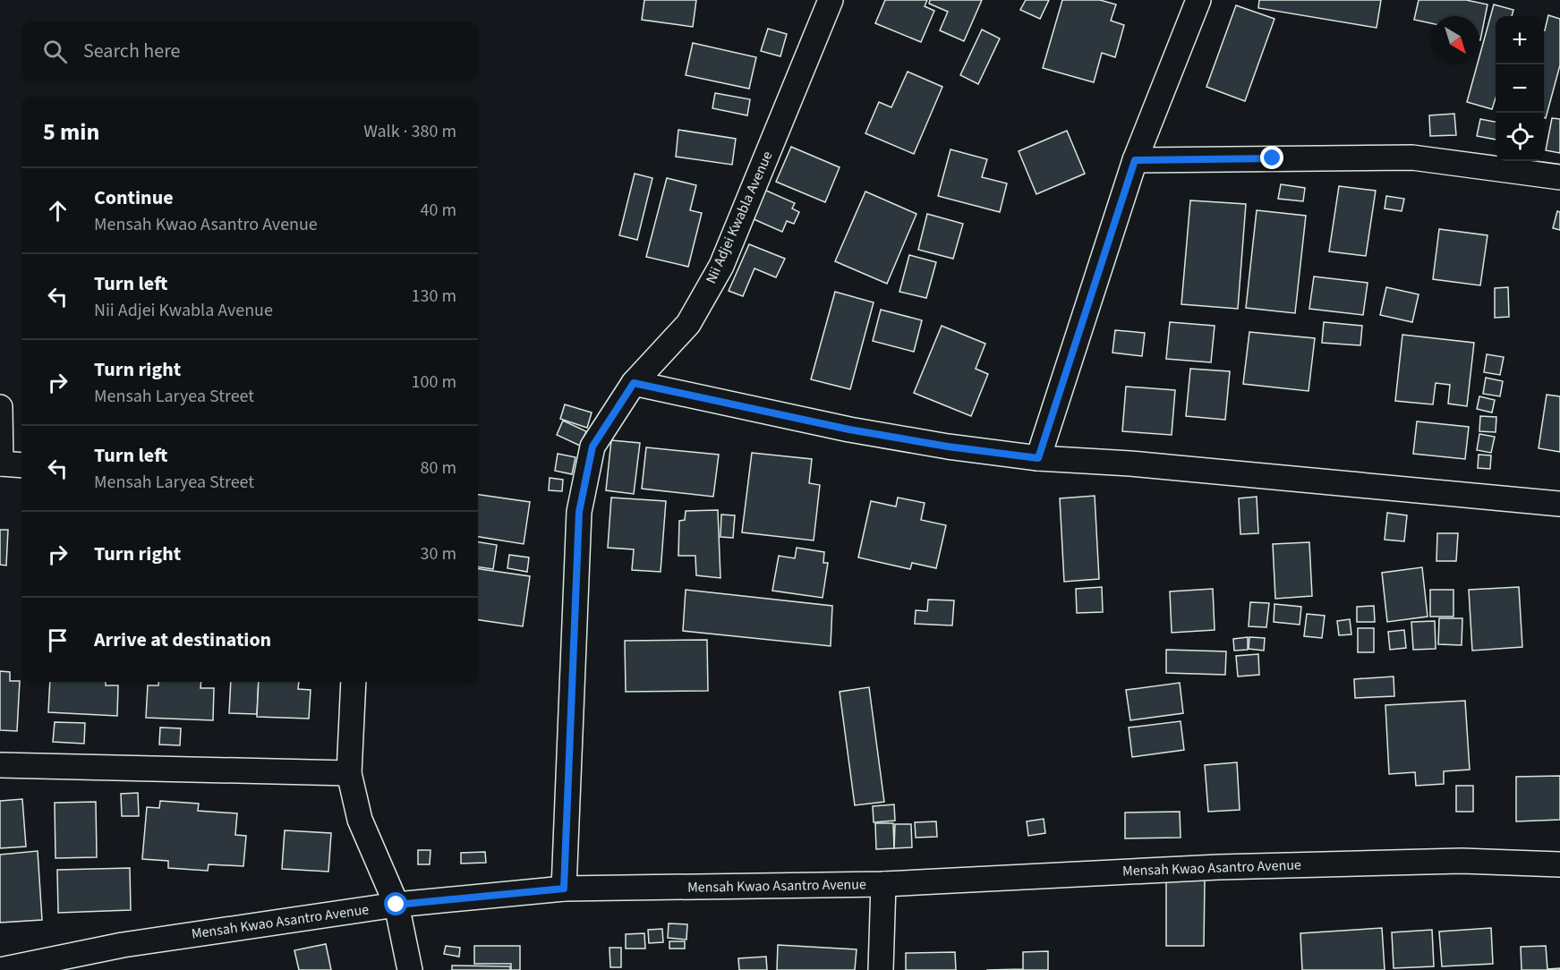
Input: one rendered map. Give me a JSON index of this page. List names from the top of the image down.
{
  "streets": {
    "street": ["Nii Adjei Kwabla Avenue", "Mensah Kwao Asantro Avenue"]
  },
  "crossings": [
    ["Nii Adjei Kwabla Avenue", "Mensah Kwao Asantro Avenue"]
  ],
  "north": "bottom right",
  "page": {
    "map_buttons": ["+", "−"],
    "search": "Search here",
    "heading": ["5 min", "Walk · 380 m"],
    "list": [
      ["Continue", "Mensah Kwao Asantro Avenue", "40 m"],
      ["Turn left", "Nii Adjei Kwabla Avenue", "130 m"],
      ["Turn right", "Mensah Laryea Street", "100 m"],
      ["Turn left", "Mensah Laryea Street", "80 m"],
      ["Turn right", "30 m"],
      "Arrive at destination"
    ]
  }
}
